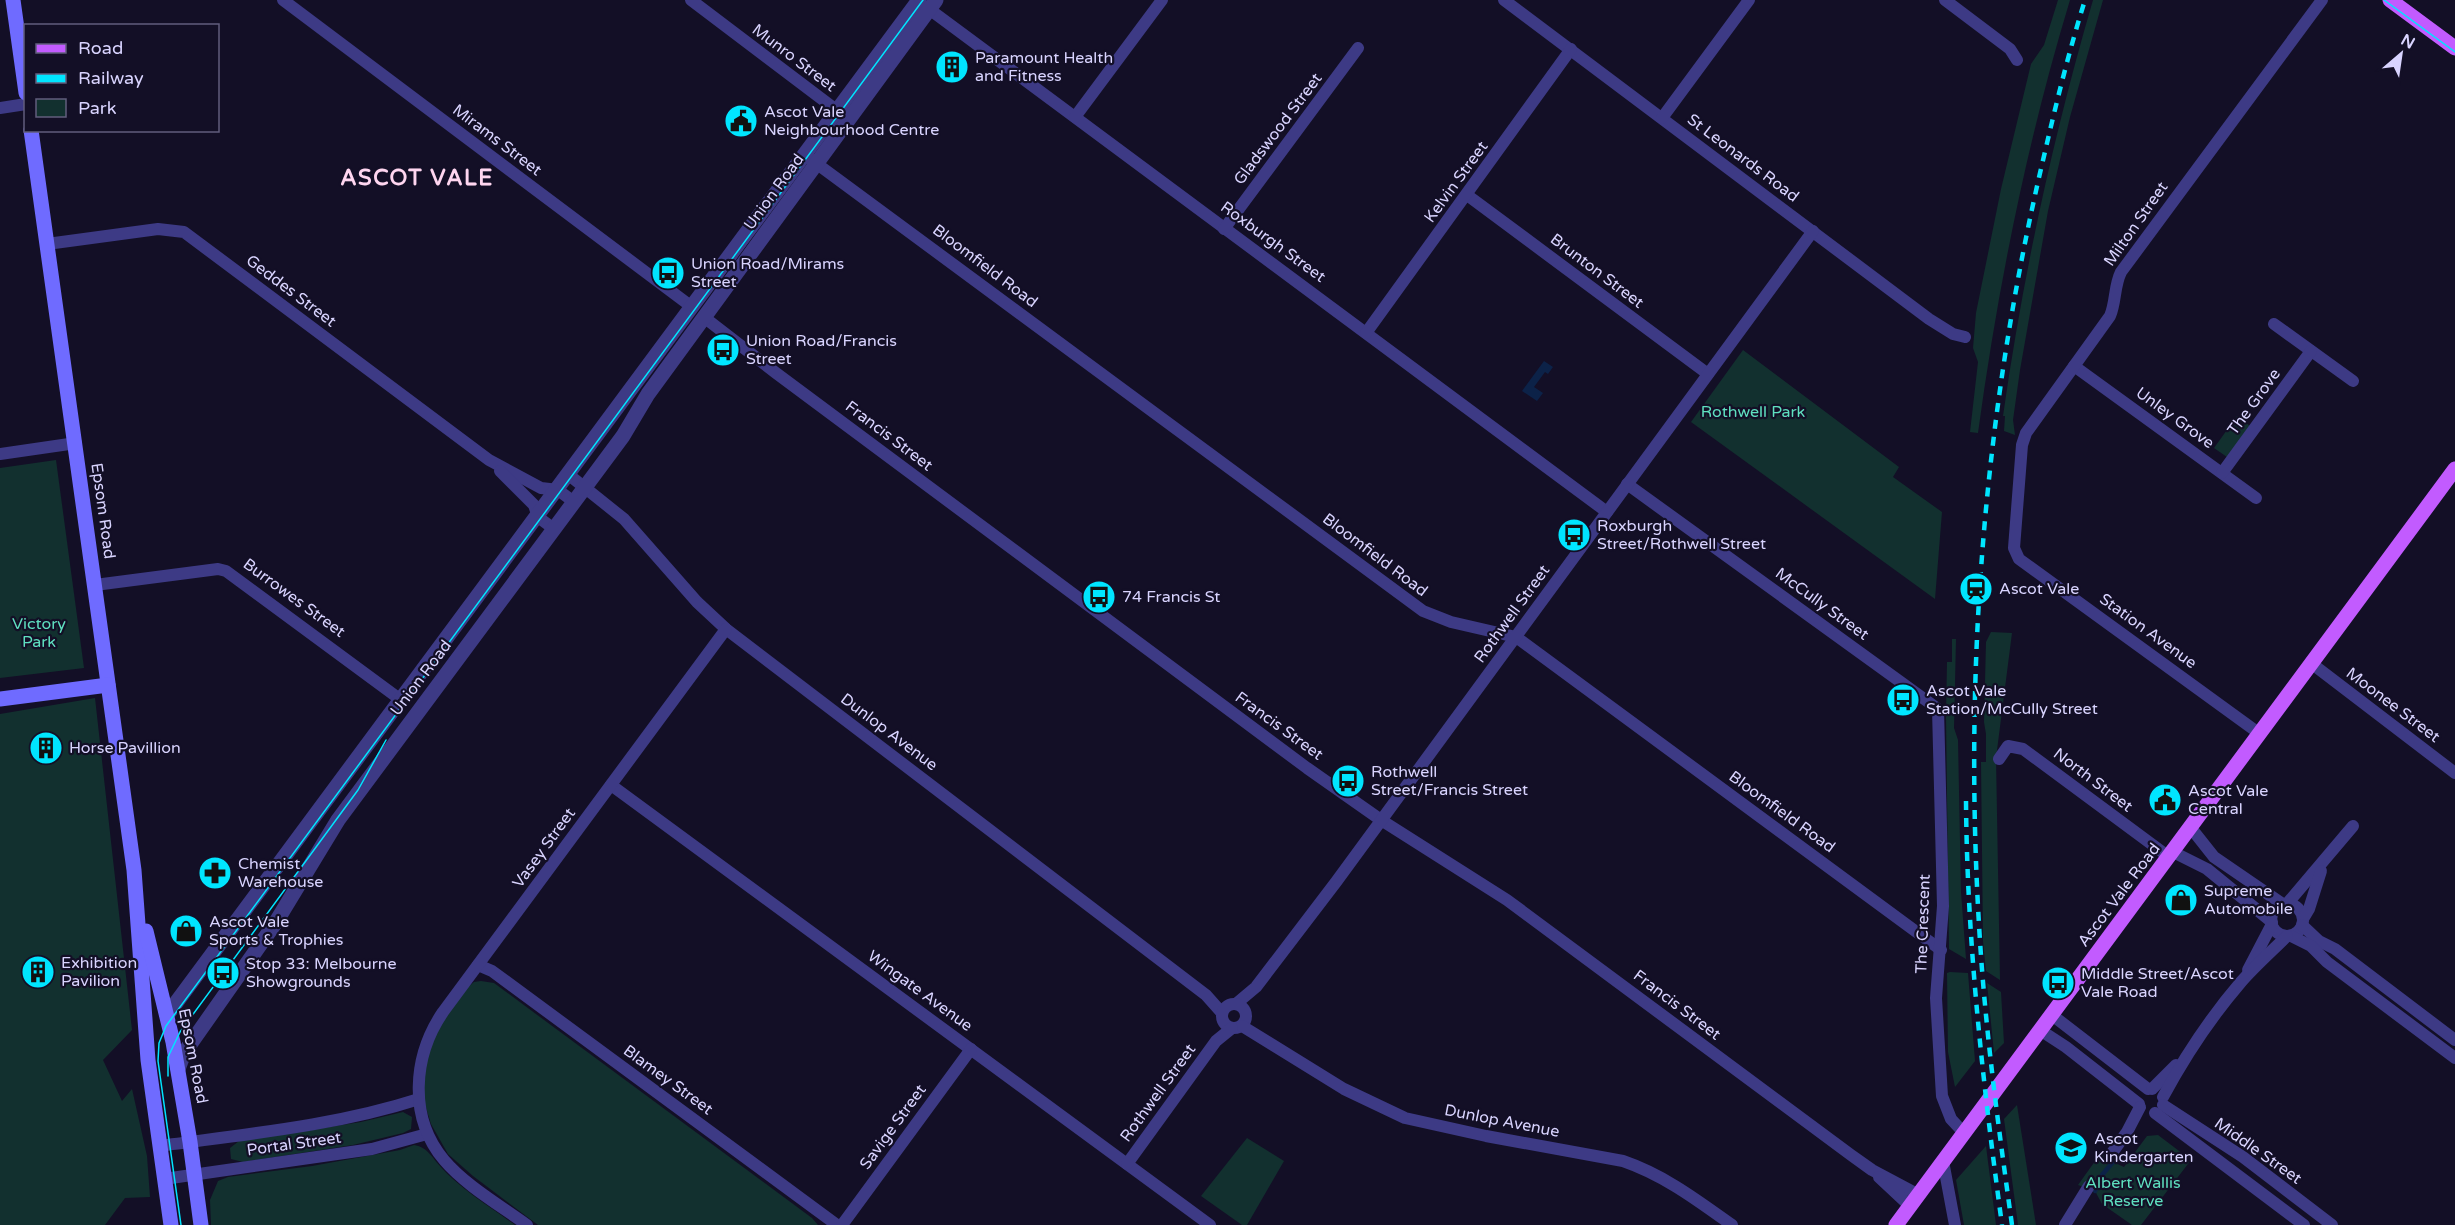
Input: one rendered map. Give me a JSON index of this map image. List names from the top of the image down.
{
  "streets": {
    "main road": ["Epsom Road", "Ascot Vale Road"],
    "street": [
      "Munro Street",
      "Gladswood Street",
      "Mirams Street",
      "St Leonards Road",
      "Kelvin Street",
      "Union Road",
      "Milton Street",
      "Roxburgh Street",
      "Bloomfield Road",
      "Brunton Street",
      "Geddes Street",
      "The Grove",
      "Unley Grove",
      "Francis Street",
      "Burrowes Street",
      "McCully Street",
      "Rothwell Street",
      "Station Avenue",
      "Moonee Street",
      "Dunlop Avenue",
      "North Street",
      "Vasey Street",
      "The Crescent",
      "Wingate Avenue",
      "Blamey Street",
      "Savige Street",
      "Portal Street",
      "Middle Street"
    ]
  },
  "crossings": [
    ["Munro Street", "Union Road"],
    ["Gladswood Street", "Roxburgh Street"],
    ["Mirams Street", "Union Road"],
    ["St Leonards Road", "Kelvin Street"],
    ["St Leonards Road", "Rothwell Street"],
    ["Kelvin Street", "Roxburgh Street"],
    ["Kelvin Street", "Brunton Street"],
    ["Union Road", "Roxburgh Street"],
    ["Union Road", "Bloomfield Road"],
    ["Union Road", "Geddes Street"],
    ["Union Road", "Francis Street"],
    ["Union Road", "Epsom Road"],
    ["Union Road", "Burrowes Street"],
    ["Union Road", "Dunlop Avenue"],
    ["Milton Street", "Unley Grove"],
    ["Milton Street", "Station Avenue"],
    ["Roxburgh Street", "Rothwell Street"],
    ["Bloomfield Road", "Rothwell Street"],
    ["Bloomfield Road", "The Crescent"],
    ["Brunton Street", "Rothwell Street"],
    ["Geddes Street", "Epsom Road"],
    ["The Grove", "Unley Grove"],
    ["Francis Street", "Rothwell Street"],
    ["Francis Street", "Ascot Vale Road"],
    ["Epsom Road", "Burrowes Street"],
    ["Epsom Road", "Portal Street"],
    ["McCully Street", "Rothwell Street"],
    ["McCully Street", "The Crescent"],
    ["Rothwell Street", "Dunlop Avenue"],
    ["Rothwell Street", "Wingate Avenue"],
    ["Station Avenue", "Ascot Vale Road"],
    ["Moonee Street", "Ascot Vale Road"],
    ["Dunlop Avenue", "Vasey Street"],
    ["North Street", "Ascot Vale Road"],
    ["Vasey Street", "Wingate Avenue"],
    ["Vasey Street", "Blamey Street"],
    ["Vasey Street", "Portal Street"],
    ["Ascot Vale Road", "The Crescent"],
    ["Ascot Vale Road", "Middle Street"],
    ["Wingate Avenue", "Savige Street"]
  ],
  "districts": ["ASCOT VALE"],
  "parks": ["Rothwell Park", "Victory Park", "Albert Wallis Reserve"],
  "places": {
    "building": ["Paramount Health and Fitness", "Horse Pavillion", "Exhibition Pavilion"],
    "public building": ["Ascot Vale Neighbourhood Centre", "Ascot Vale Central"],
    "bus stop": [
      "Union Road/Mirams Street",
      "Union Road/Francis Street",
      "Roxburgh Street/Rothwell Street",
      "74 Francis St",
      "Ascot Vale Station/McCully Street",
      "Rothwell Street/Francis Street",
      "Stop 33: Melbourne Showgrounds",
      "Middle Street/Ascot Vale Road"
    ],
    "station": ["Ascot Vale"],
    "pharmacy": ["Chemist Warehouse"],
    "shop": ["Supreme Automobile", "Ascot Vale Sports & Trophies"],
    "school or university": ["Ascot Kindergarten"]
  },
  "legend": ["Road", "Railway", "Park"],
  "north": "top right"
}
